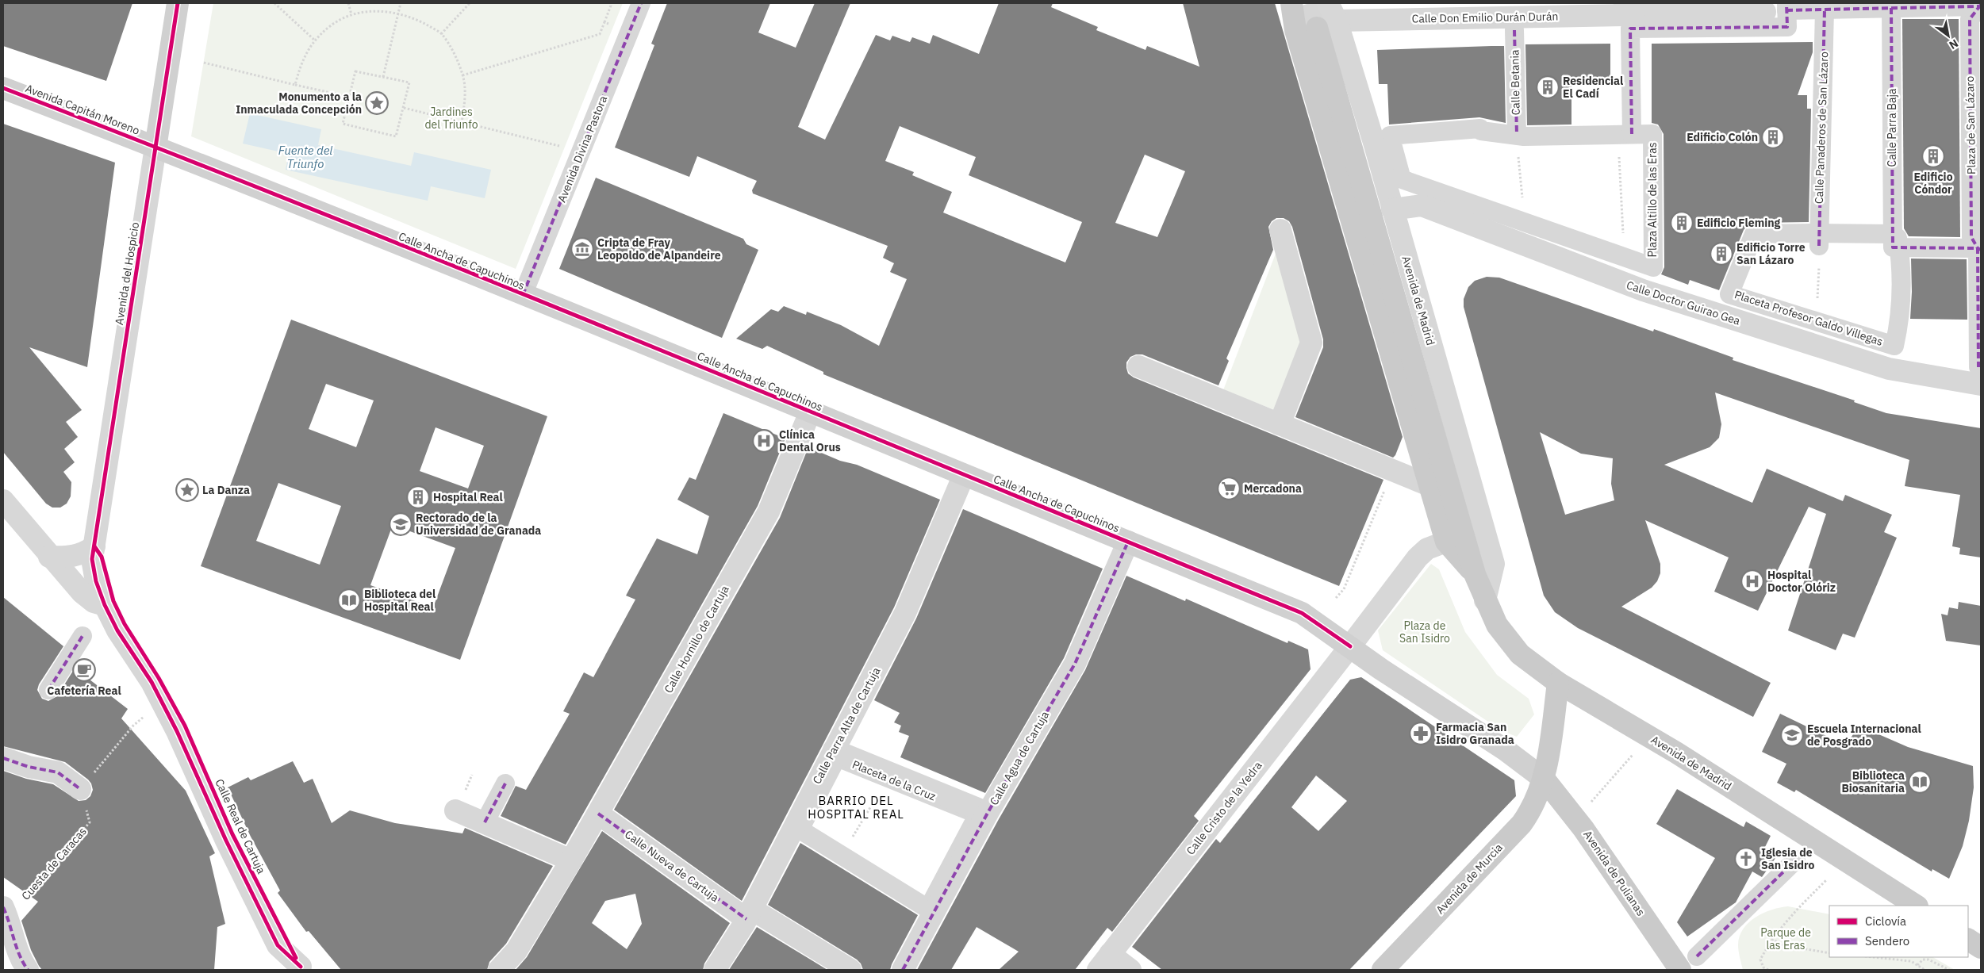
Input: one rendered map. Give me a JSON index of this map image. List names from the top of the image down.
{
  "streets": {
    "main road": [
      "Avenida Capitán Moreno",
      "Calle Ancha de Capuchinos",
      "Avenida del Hospicio",
      "Avenida de Madrid",
      "Avenida de Pulianas",
      "Avenida de Murcia"
    ],
    "street": [
      "Calle Don Emilio Durán Durán",
      "Calle Betania",
      "Plaza de San Lázaro",
      "Calle Panaderos de San Lázaro",
      "Calle Parra Baja",
      "Avenida Divina Pastora",
      "Plaza Altillo de las Eras",
      "Calle Doctor Guirao Gea",
      "Placeta Profesor Galdo Villegas",
      "Calle Hornillo de Cartuja",
      "Calle Parra Alta de Cartuja",
      "Calle Agua de Cartuja",
      "Placeta de la Cruz",
      "Calle Cristo de la Yedra",
      "Calle Real de Cartuja",
      "Calle Nueva de Cartuja"
    ],
    "path": ["Cuesta de Caracas"]
  },
  "crossings": [
    ["Calle Don Emilio Durán Durán", "Plaza de San Lázaro"],
    ["Calle Don Emilio Durán Durán", "Calle Panaderos de San Lázaro"],
    ["Calle Don Emilio Durán Durán", "Calle Parra Baja"],
    ["Calle Don Emilio Durán Durán", "Avenida de Madrid"],
    ["Calle Betania", "Plaza Altillo de las Eras"],
    ["Avenida Capitán Moreno", "Calle Ancha de Capuchinos"],
    ["Avenida Capitán Moreno", "Avenida del Hospicio"],
    ["Plaza de San Lázaro", "Calle Doctor Guirao Gea"],
    ["Calle Panaderos de San Lázaro", "Placeta Profesor Galdo Villegas"],
    ["Calle Parra Baja", "Placeta Profesor Galdo Villegas"],
    ["Avenida Divina Pastora", "Calle Ancha de Capuchinos"],
    ["Calle Ancha de Capuchinos", "Avenida del Hospicio"],
    ["Calle Ancha de Capuchinos", "Calle Hornillo de Cartuja"],
    ["Calle Ancha de Capuchinos", "Calle Parra Alta de Cartuja"],
    ["Calle Ancha de Capuchinos", "Calle Agua de Cartuja"],
    ["Calle Ancha de Capuchinos", "Calle Cristo de la Yedra"],
    ["Avenida del Hospicio", "Calle Real de Cartuja"],
    ["Avenida de Madrid", "Calle Doctor Guirao Gea"],
    ["Calle Hornillo de Cartuja", "Calle Nueva de Cartuja"],
    ["Calle Parra Alta de Cartuja", "Placeta de la Cruz"],
    ["Calle Parra Alta de Cartuja", "Calle Nueva de Cartuja"],
    ["Calle Agua de Cartuja", "Placeta de la Cruz"],
    ["Avenida de Pulianas", "Avenida de Murcia"]
  ],
  "districts": ["BARRIO DEL HOSPITAL REAL"],
  "water": ["Fuente del Triunfo"],
  "parks": ["Jardines del Triunfo", "Plaza de San Isidro", "Parque de las Eras"],
  "places": {
    "building": [
      "Residencial El Cadí",
      "Edificio Colón",
      "Edificio Cóndor",
      "Edificio Fleming",
      "Edificio Torre San Lázaro",
      "Hospital Real"
    ],
    "place": ["Monumento a la Inmaculada Concepción", "La Danza"],
    "museum": ["Cripta de Fray Leopoldo de Alpandeire"],
    "hospital": ["Clínica Dental Orus", "Hospital Doctor Olóriz"],
    "supermarket": ["Mercadona"],
    "school or university": ["Rectorado de la Universidad de Granada", "Escuela Internacional de Posgrado"],
    "library": ["Biblioteca del Hospital Real", "Biblioteca Biosanitaria"],
    "cafe": ["Cafetería Real"],
    "pharmacy": ["Farmacia San Isidro Granada"],
    "church": ["Iglesia de San Isidro"]
  },
  "legend": ["Ciclovía", "Sendero"],
  "north": "bottom right"
}
